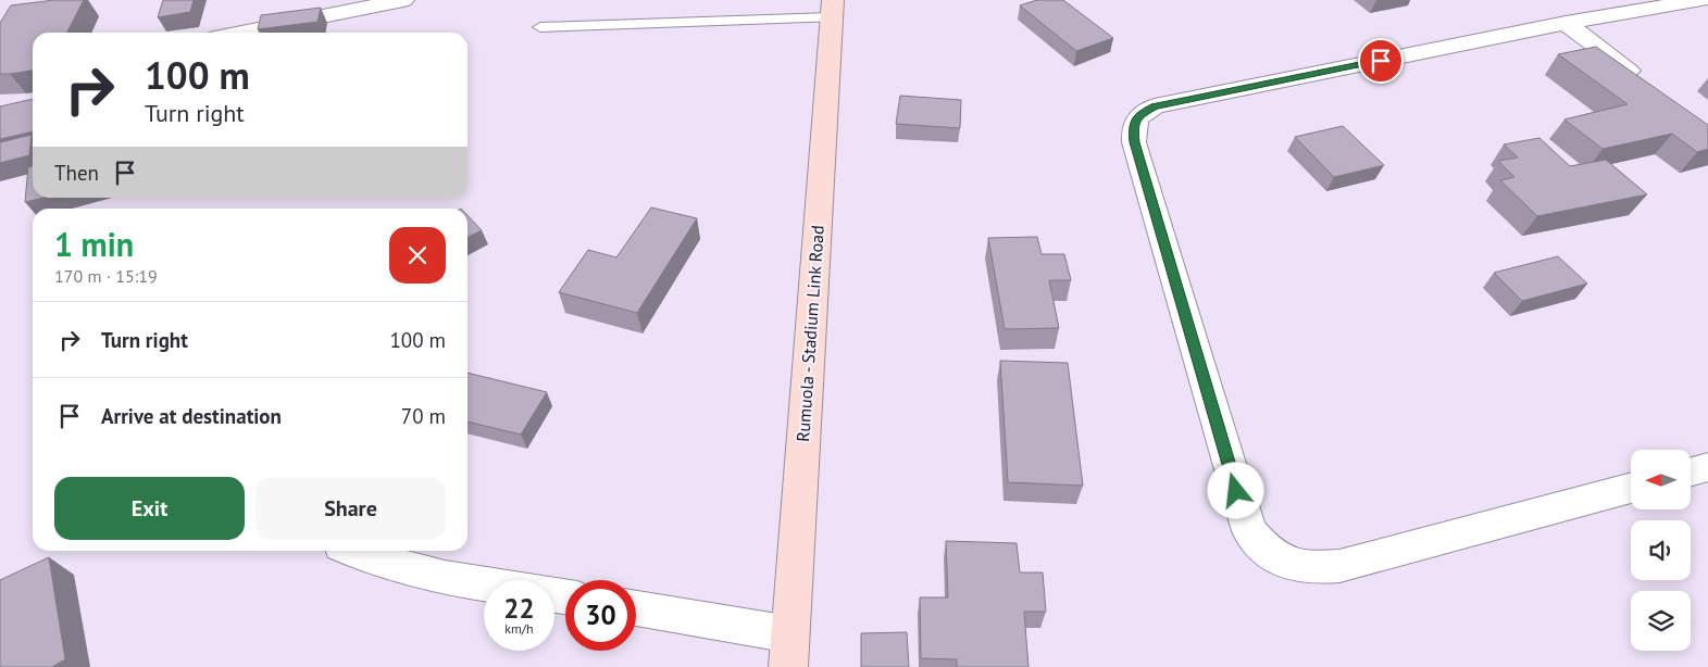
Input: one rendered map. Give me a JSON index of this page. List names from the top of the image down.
{
  "streets": {
    "street": ["Rumuola - Stadium Link Road"]
  },
  "north": "left",
  "page": {
    "turn": ["100 m", "Turn right"],
    "then": "Then",
    "heading": ["1 min", "170 m · 15:19"],
    "list": [
      {
        "name": "Turn right",
        "value": "100 m"
      },
      {
        "name": "Arrive at destination",
        "value": "70 m"
      }
    ],
    "buttons": ["Exit", "Share"],
    "speed": "22 km/h",
    "limit": "30"
  }
}
